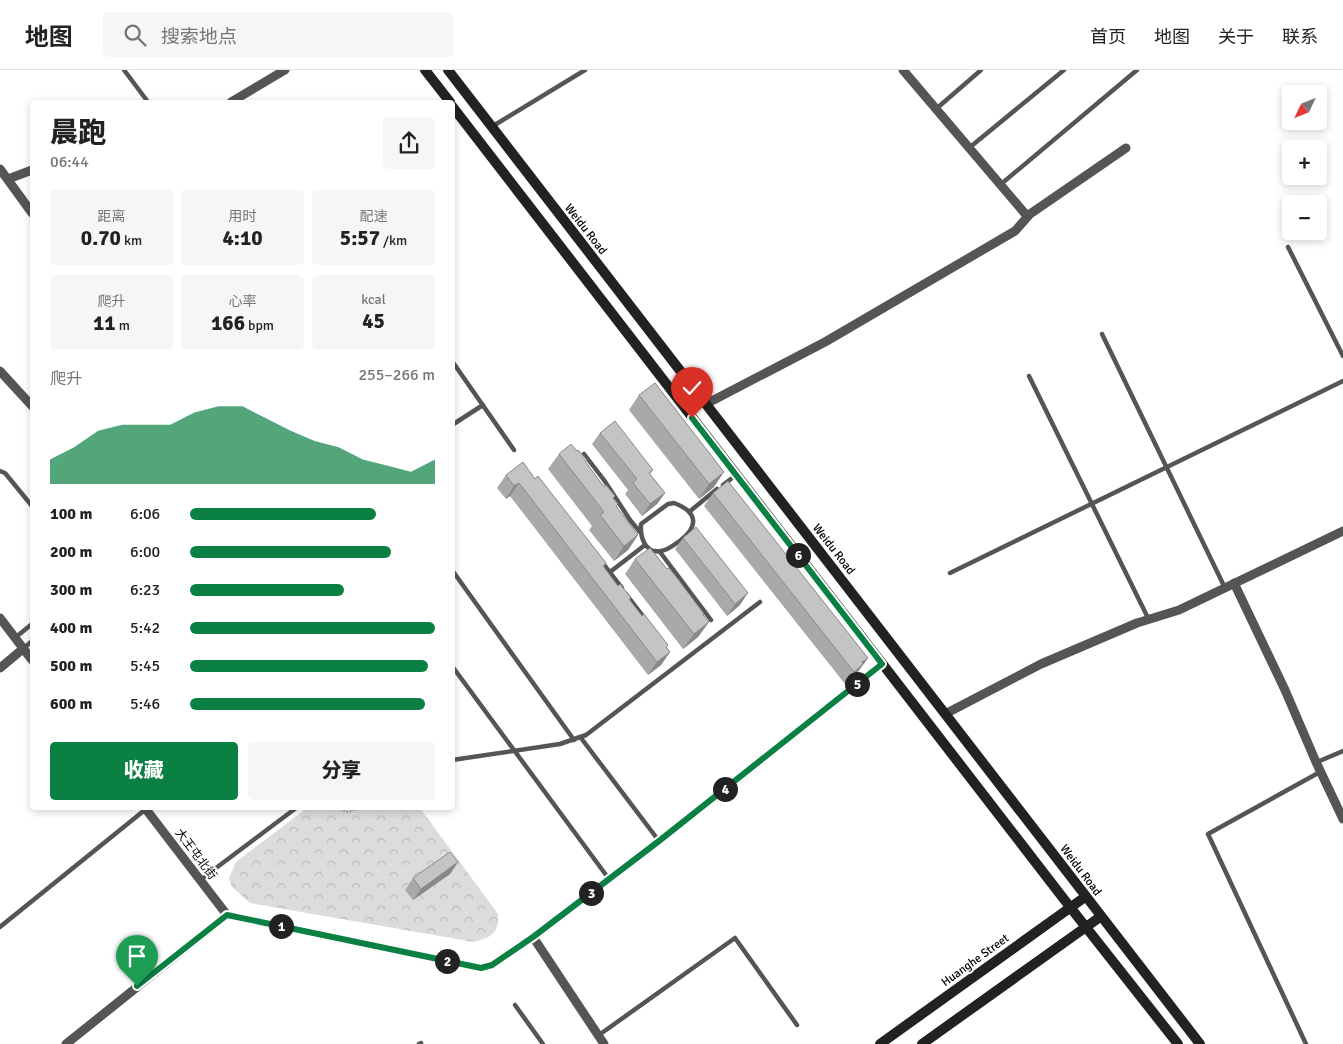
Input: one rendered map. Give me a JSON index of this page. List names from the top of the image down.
{
  "streets": {
    "main road": ["Weidu Road", "Huanghe Street"],
    "street": ["大王屯北街"]
  },
  "crossings": [
    ["Weidu Road", "Huanghe Street"]
  ],
  "north": "bottom left",
  "page": {
    "header": "地图",
    "search": "搜索地点",
    "nav": [
      "首页",
      "地图",
      "关于",
      "联系"
    ],
    "map_buttons": ["+", "−"],
    "heading": ["晨跑", "06:44"],
    "stats": [
      ["距离", "0.70 km"],
      ["用时", "4:10"],
      ["配速", "5:57 /km"],
      ["爬升", "11 m"],
      ["心率", "166 bpm"],
      ["kcal", "45"]
    ],
    "chart": ["爬升", "255–266 m"],
    "list": [
      {
        "name": "100 m",
        "note": "6:06"
      },
      {
        "name": "200 m",
        "note": "6:00"
      },
      {
        "name": "300 m",
        "note": "6:23"
      },
      {
        "name": "400 m",
        "note": "5:42"
      },
      {
        "name": "500 m",
        "note": "5:45"
      },
      {
        "name": "600 m",
        "note": "5:46"
      }
    ],
    "pins": [
      "6",
      "5",
      "4",
      "3",
      "1",
      "2"
    ],
    "buttons": ["收藏", "分享"]
  }
}
